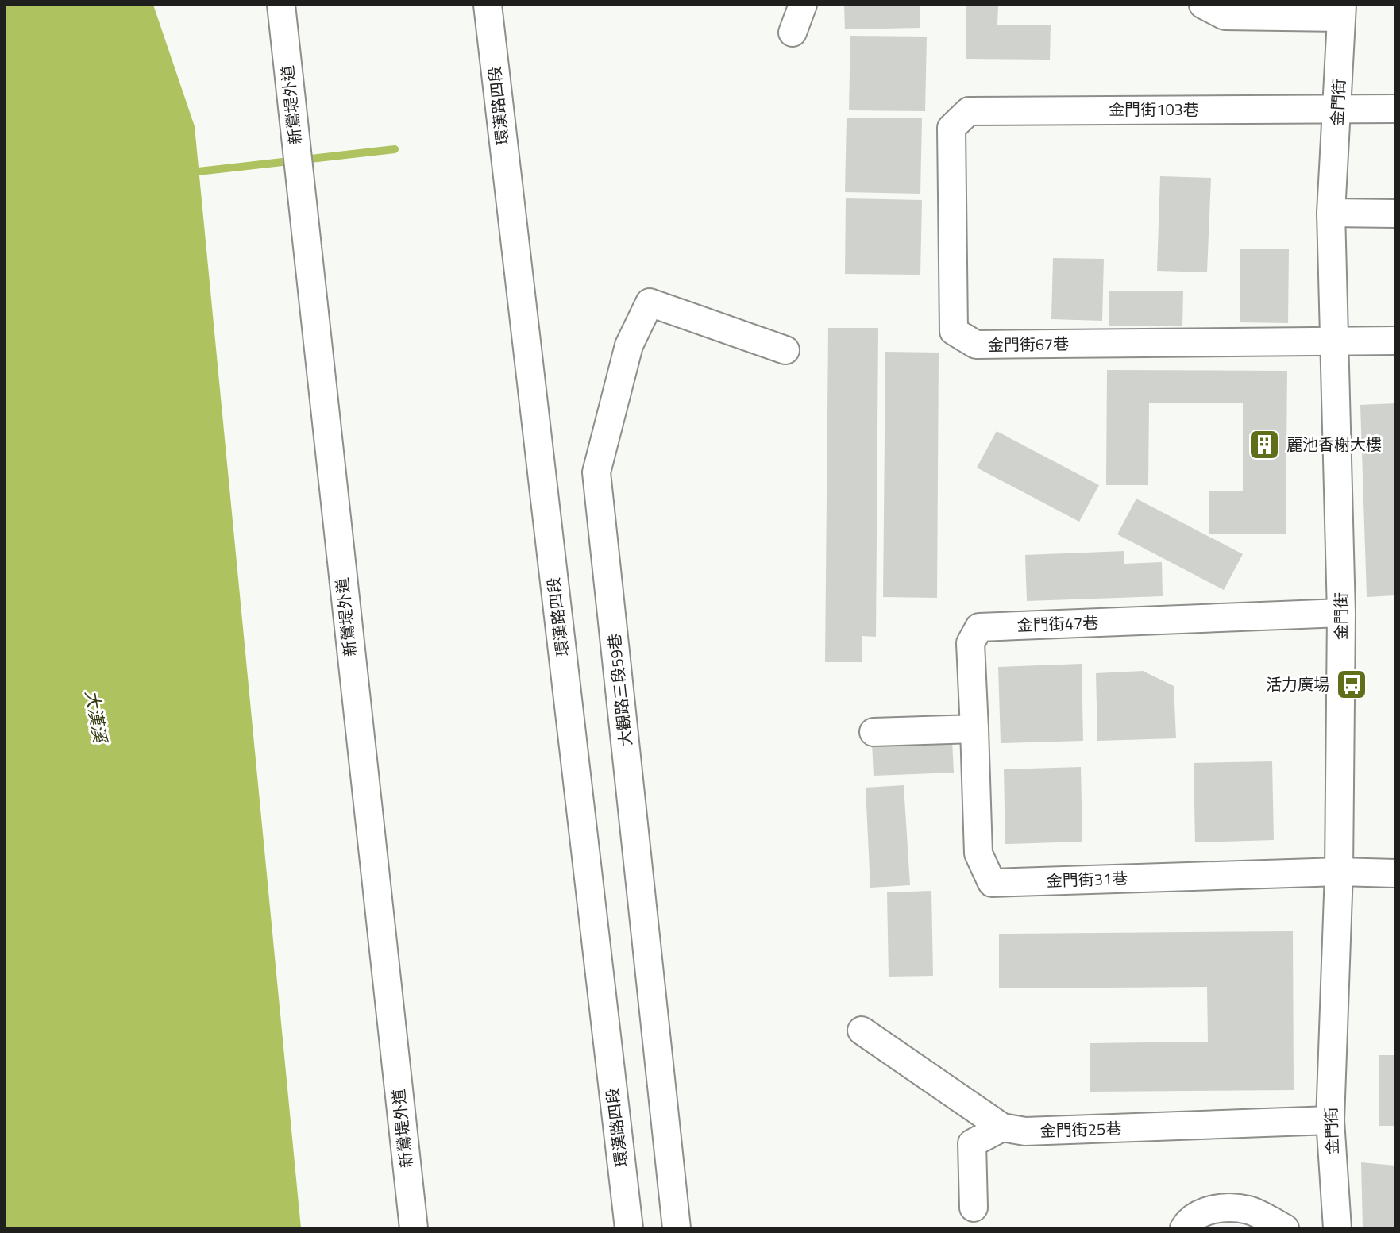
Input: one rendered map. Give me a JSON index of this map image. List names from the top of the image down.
{
  "streets": {
    "street": [
      "金門街",
      "新鶯堤外道",
      "環漢路四段",
      "金門街103巷",
      "金門街67巷",
      "金門街47巷",
      "大觀路三段59巷",
      "金門街31巷",
      "金門街25巷"
    ]
  },
  "crossings": [
    ["金門街", "金門街103巷"],
    ["金門街", "金門街67巷"],
    ["金門街", "金門街47巷"],
    ["金門街", "金門街31巷"],
    ["金門街", "金門街25巷"],
    ["金門街103巷", "金門街67巷"],
    ["金門街47巷", "金門街31巷"]
  ],
  "water": ["大漢溪"],
  "places": {
    "building": ["麗池香榭大樓"],
    "bus stop": ["活力廣場"]
  }
}
